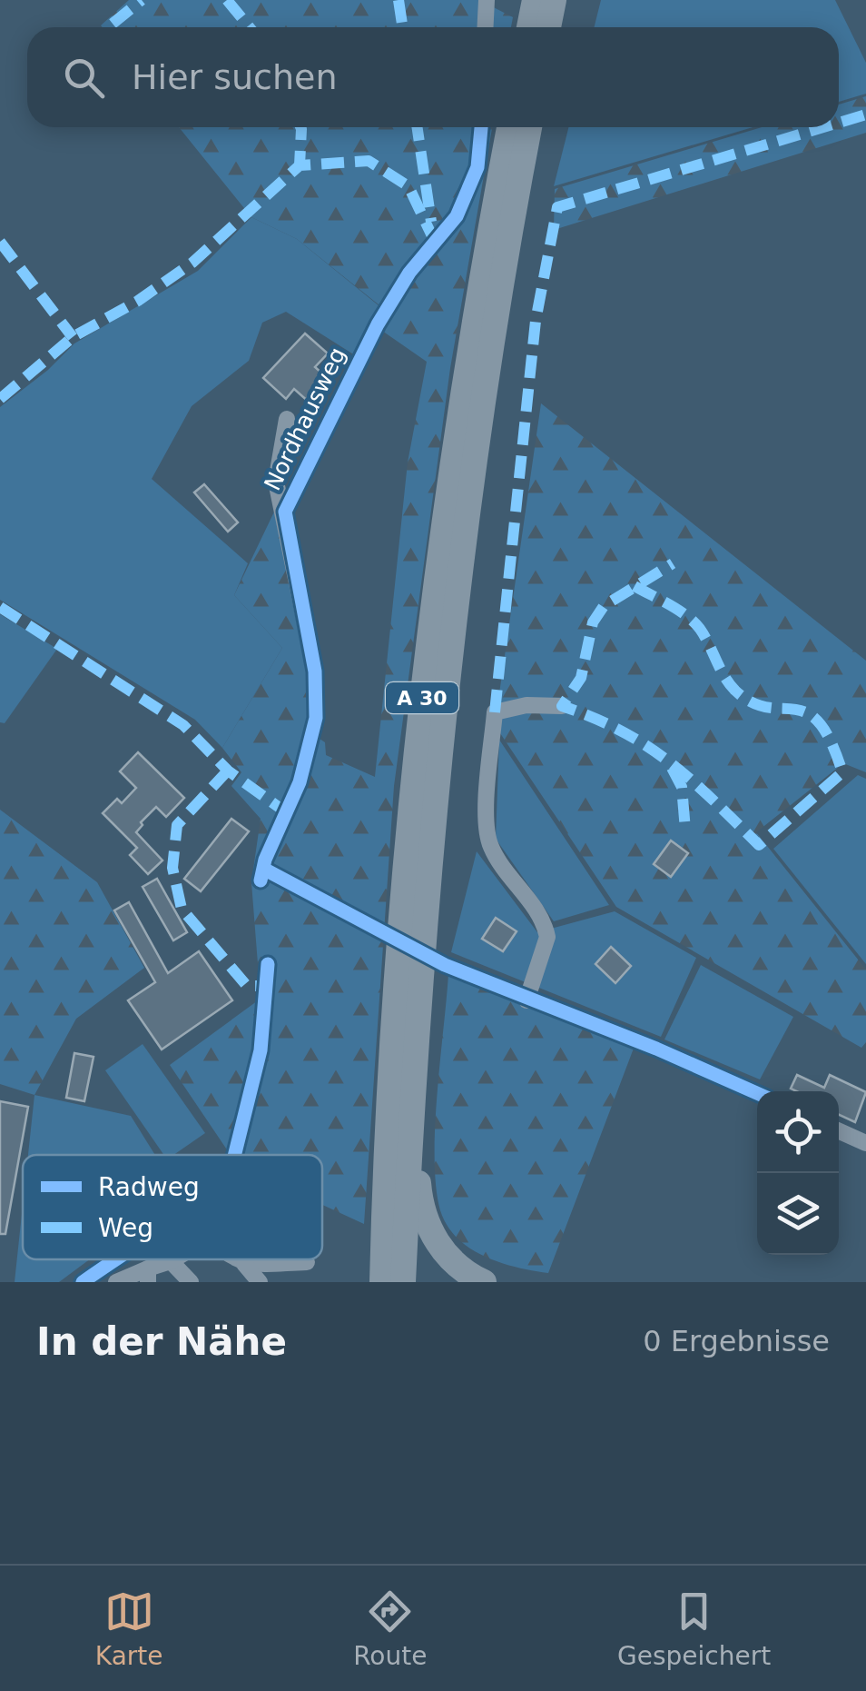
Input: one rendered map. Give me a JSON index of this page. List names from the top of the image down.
{
  "streets": {
    "highway": ["A 30"],
    "street": ["Nordhausweg"]
  },
  "legend": ["Radweg", "Weg"],
  "page": {
    "search": "Hier suchen",
    "heading": ["In der Nähe", "0 Ergebnisse"],
    "nav": ["Karte", "Route", "Gespeichert"]
  }
}
